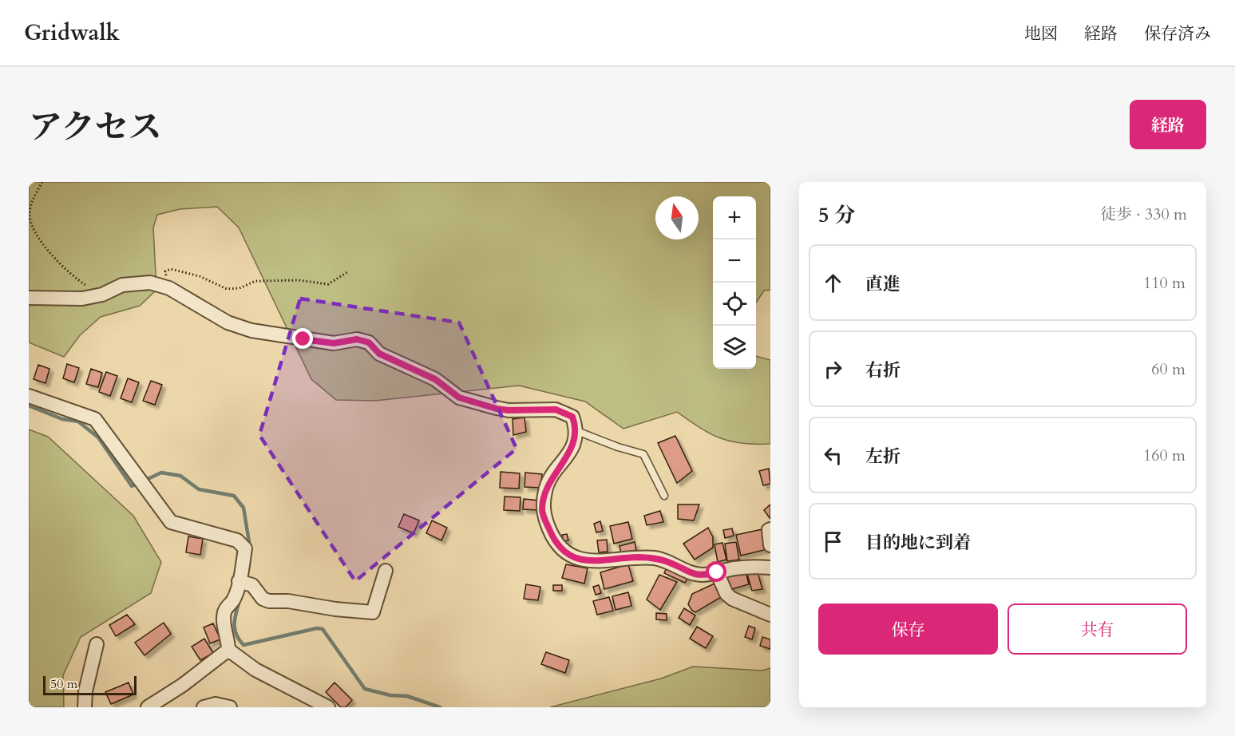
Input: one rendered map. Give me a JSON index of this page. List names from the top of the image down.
{
  "scale_bar": "50 m",
  "north": "top",
  "page": {
    "header": "Gridwalk",
    "nav": ["地図", "経路", "保存済み"],
    "title": "アクセス",
    "buttons": [
      "経路",
      ["保存", "共有"]
    ],
    "heading": ["5 分", "徒歩 · 330 m"],
    "map_buttons": ["+", "−"],
    "list": [
      ["直進", "110 m"],
      ["右折", "60 m"],
      ["左折", "160 m"],
      "目的地に到着"
    ],
    "scale": "50 m"
  }
}
